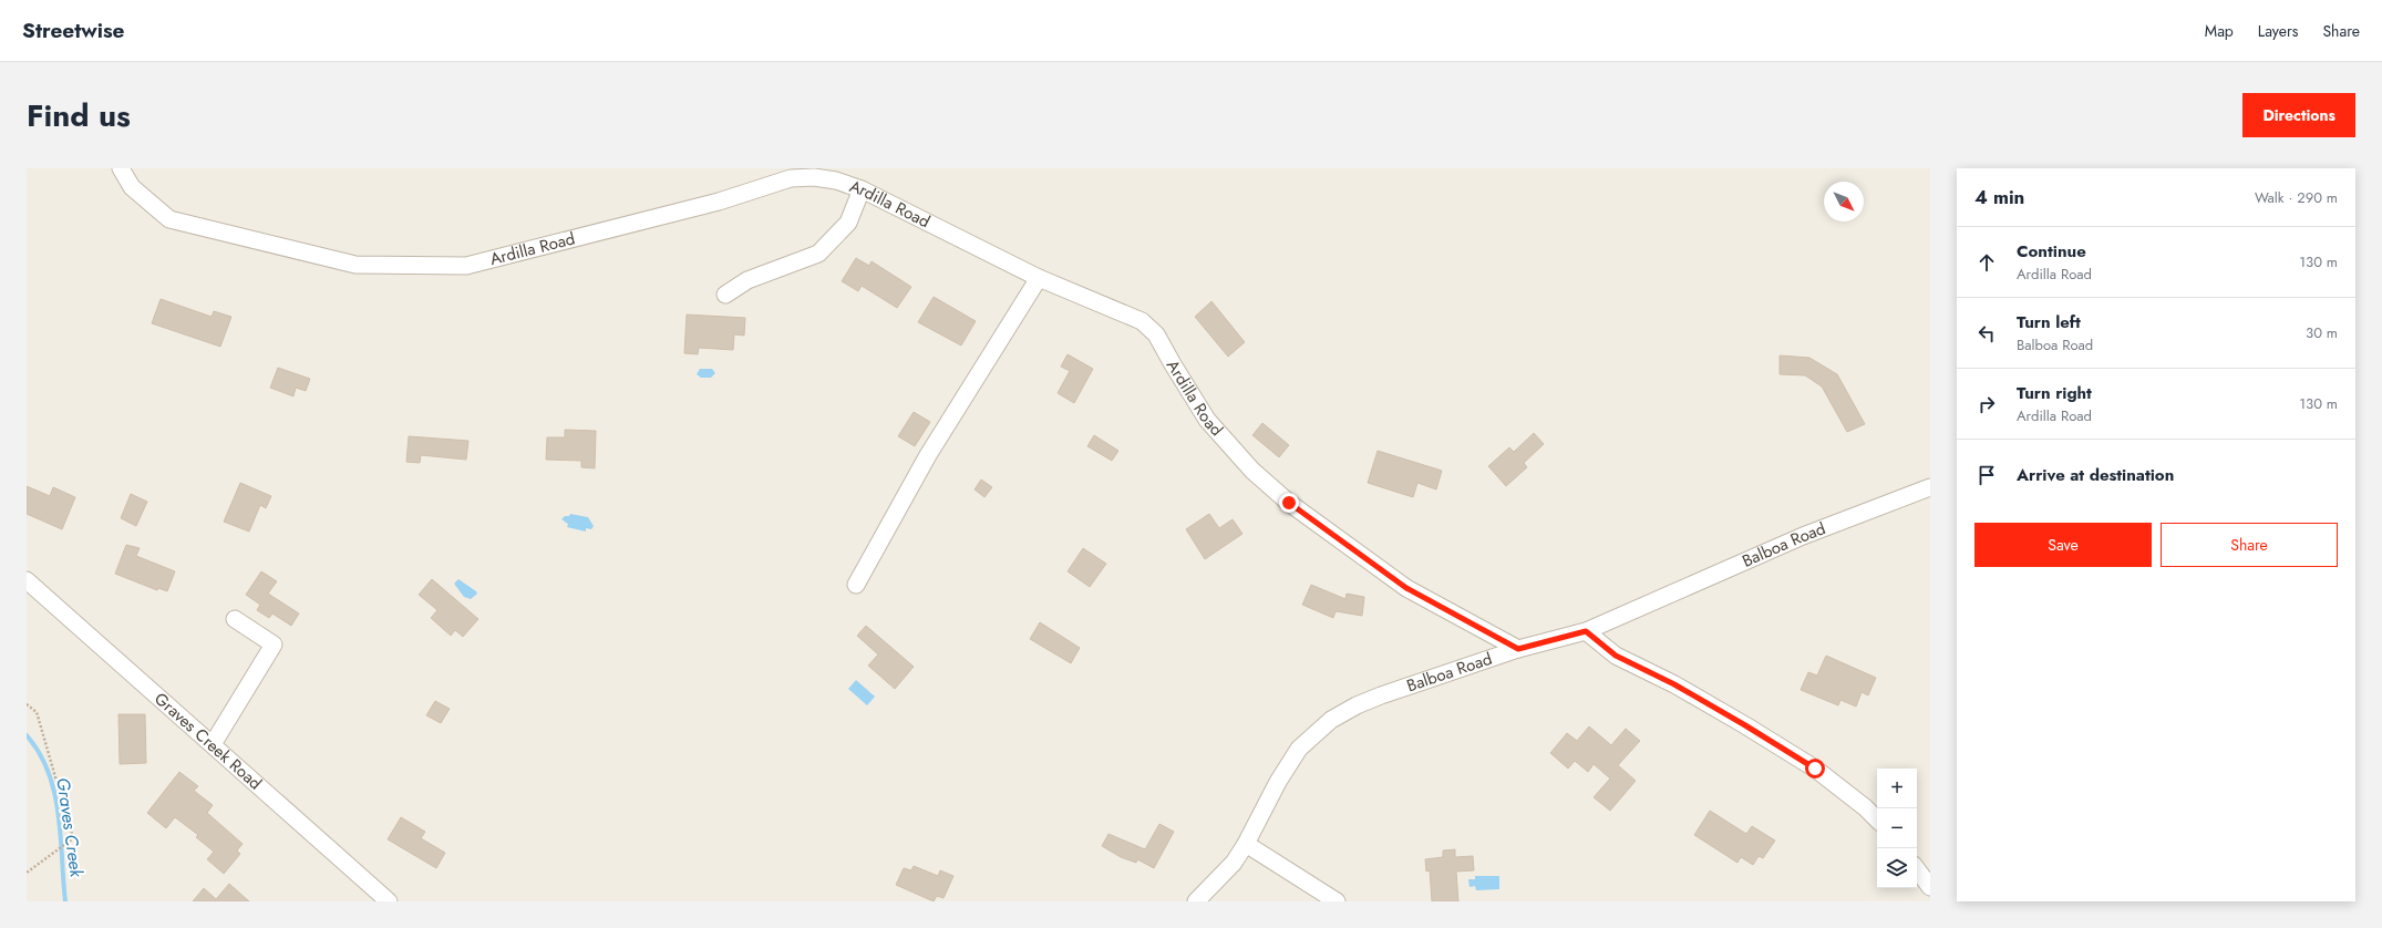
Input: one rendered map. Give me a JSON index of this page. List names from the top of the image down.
{
  "streets": {
    "street": ["Ardilla Road", "Balboa Road", "Graves Creek Road"]
  },
  "crossings": [
    ["Ardilla Road", "Balboa Road"]
  ],
  "water": ["Graves Creek"],
  "north": "bottom right",
  "page": {
    "header": "Streetwise",
    "nav": ["Map", "Layers", "Share"],
    "title": "Find us",
    "buttons": [
      "Directions",
      ["Save", "Share"]
    ],
    "heading": ["4 min", "Walk · 290 m"],
    "list": [
      ["Continue", "Ardilla Road", "130 m"],
      ["Turn left", "Balboa Road", "30 m"],
      ["Turn right", "Ardilla Road", "130 m"],
      "Arrive at destination"
    ],
    "map_buttons": ["+", "−"]
  }
}
